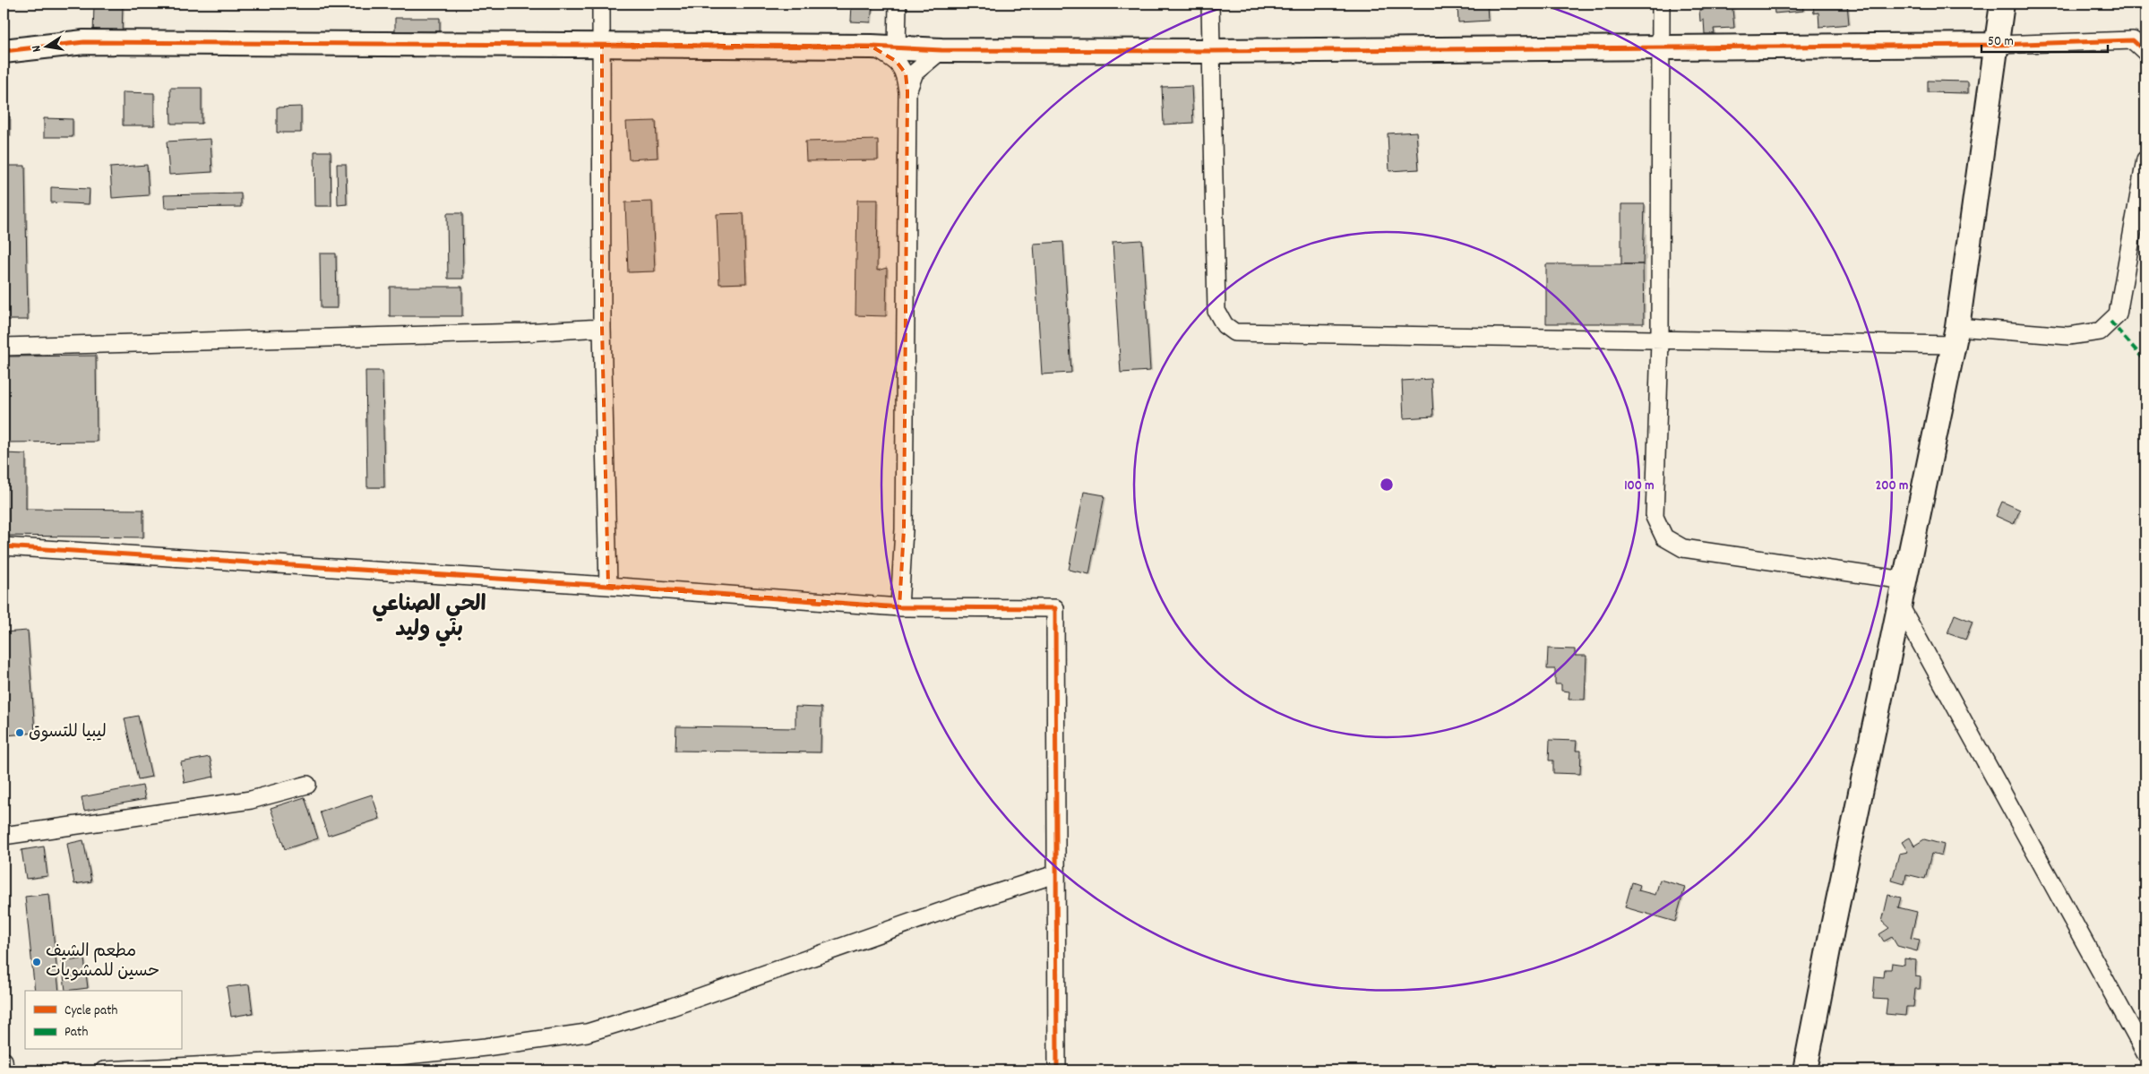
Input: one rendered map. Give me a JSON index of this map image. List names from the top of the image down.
{
  "districts": ["الحي الصناعي بني وليد"],
  "places": ["ليبيا للتسوق", "مطعم الشيف حسين للمشويات"],
  "legend": ["Cycle path", "Path"],
  "scale_bar": "50 m",
  "north": "left",
  "rings": ["100 m", "200 m"]
}
